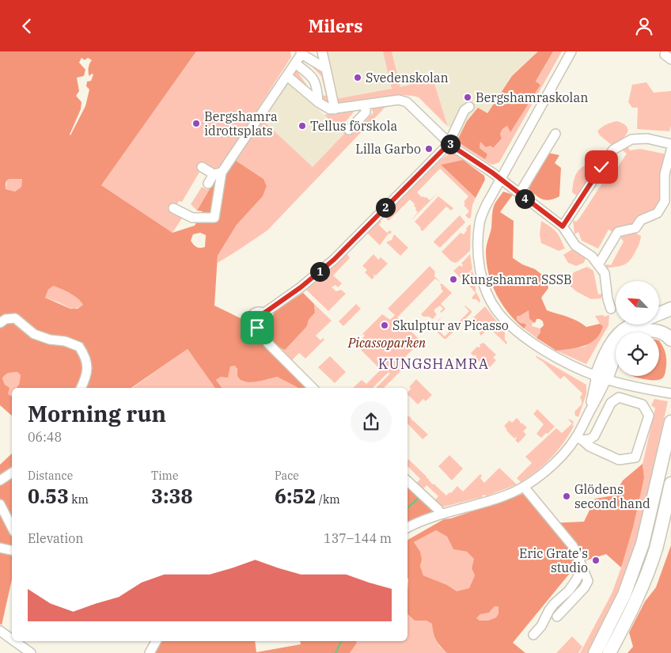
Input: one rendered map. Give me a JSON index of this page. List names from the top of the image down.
{
  "districts": ["KUNGSHAMRA"],
  "parks": ["Picassoparken"],
  "places": [
    "Svedenskolan",
    "Bergshamraskolan",
    "Bergshamra idrottsplats",
    "Tellus förskola",
    "Lilla Garbo",
    "Kungshamra SSSB",
    "Skulptur av Picasso",
    "Glödens second hand",
    "Eric Grate's studio"
  ],
  "north": "top left",
  "page": {
    "header": "Milers",
    "pins": [
      "3",
      "4",
      "2",
      "1"
    ],
    "heading": ["Morning run", "06:48"],
    "stats": [
      ["Distance", "0.53 km"],
      ["Time", "3:38"],
      ["Pace", "6:52 /km"]
    ],
    "chart": ["Elevation", "137–144 m"]
  }
}
